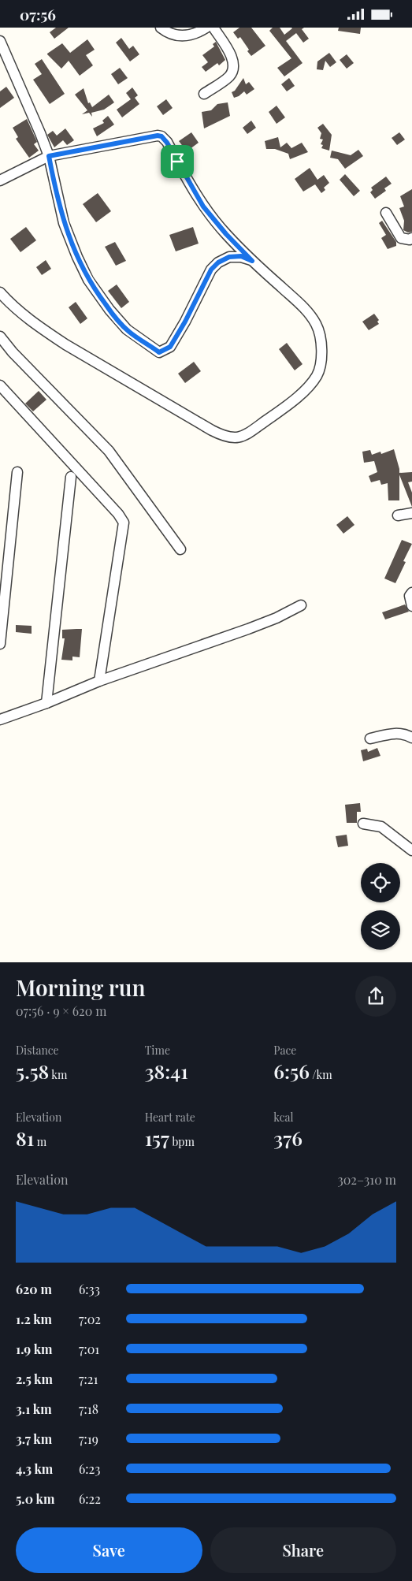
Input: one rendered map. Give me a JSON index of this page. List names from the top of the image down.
{
  "page": {
    "status": "07:56",
    "heading": ["Morning run", "07:56 · 9 × 620 m"],
    "stats": [
      ["Distance", "5.58 km"],
      ["Time", "38:41"],
      ["Pace", "6:56 /km"],
      ["Elevation", "81 m"],
      ["Heart rate", "157 bpm"],
      ["kcal", "376"]
    ],
    "chart": ["Elevation", "302–310 m"],
    "list": [
      {
        "name": "620 m",
        "note": "6:33"
      },
      {
        "name": "1.2 km",
        "note": "7:02"
      },
      {
        "name": "1.9 km",
        "note": "7:01"
      },
      {
        "name": "2.5 km",
        "note": "7:21"
      },
      {
        "name": "3.1 km",
        "note": "7:18"
      },
      {
        "name": "3.7 km",
        "note": "7:19"
      },
      {
        "name": "4.3 km",
        "note": "6:23"
      },
      {
        "name": "5.0 km",
        "note": "6:22"
      }
    ],
    "buttons": ["Save", "Share"]
  }
}
